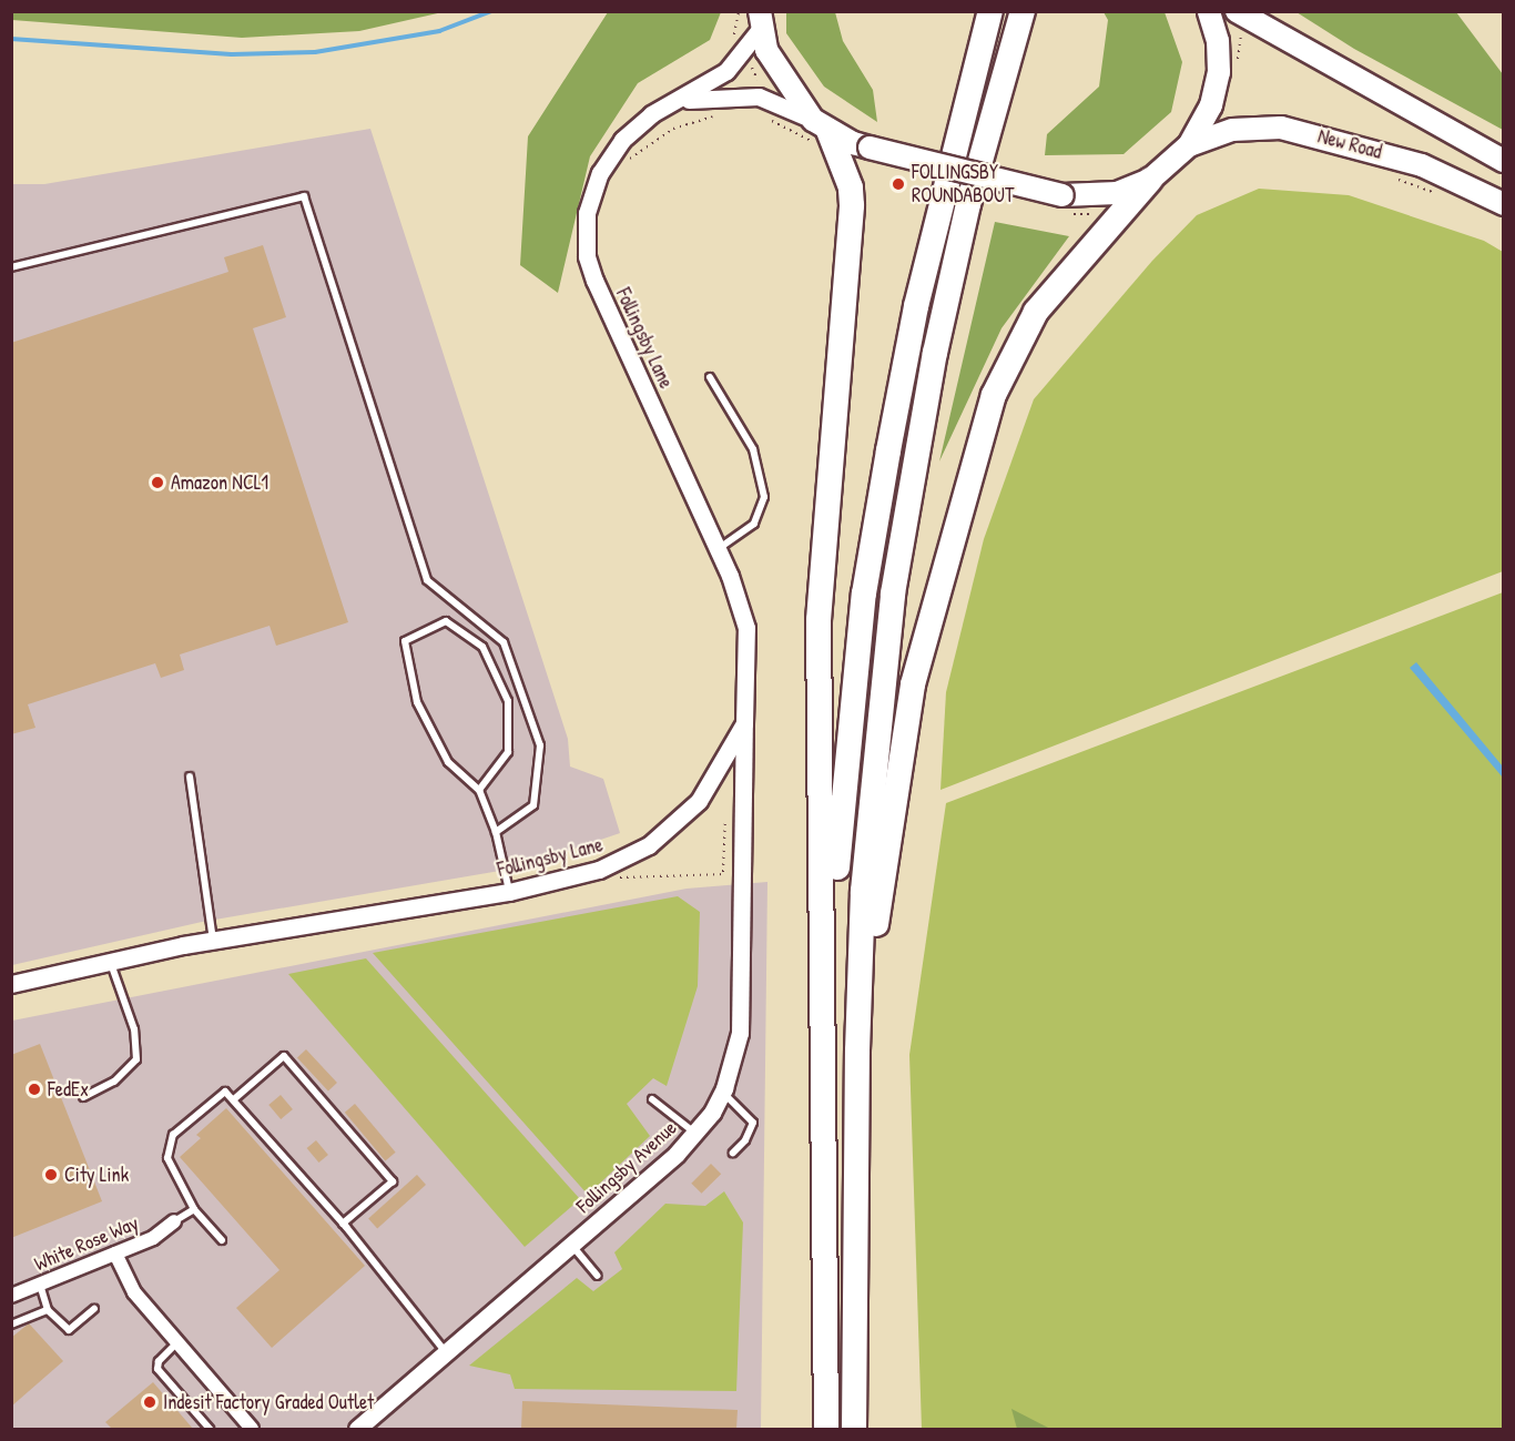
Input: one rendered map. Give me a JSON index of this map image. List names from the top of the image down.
{
  "streets": {
    "main road": ["New Road"],
    "street": ["Follingsby Lane", "Follingsby Avenue", "White Rose Way"]
  },
  "crossings": [
    ["Follingsby Lane", "Follingsby Avenue"]
  ],
  "places": [
    "FOLLINGSBY ROUNDABOUT",
    "Amazon NCL1",
    "FedEx",
    "City Link",
    "Indesit Factory Graded Outlet"
  ]
}
